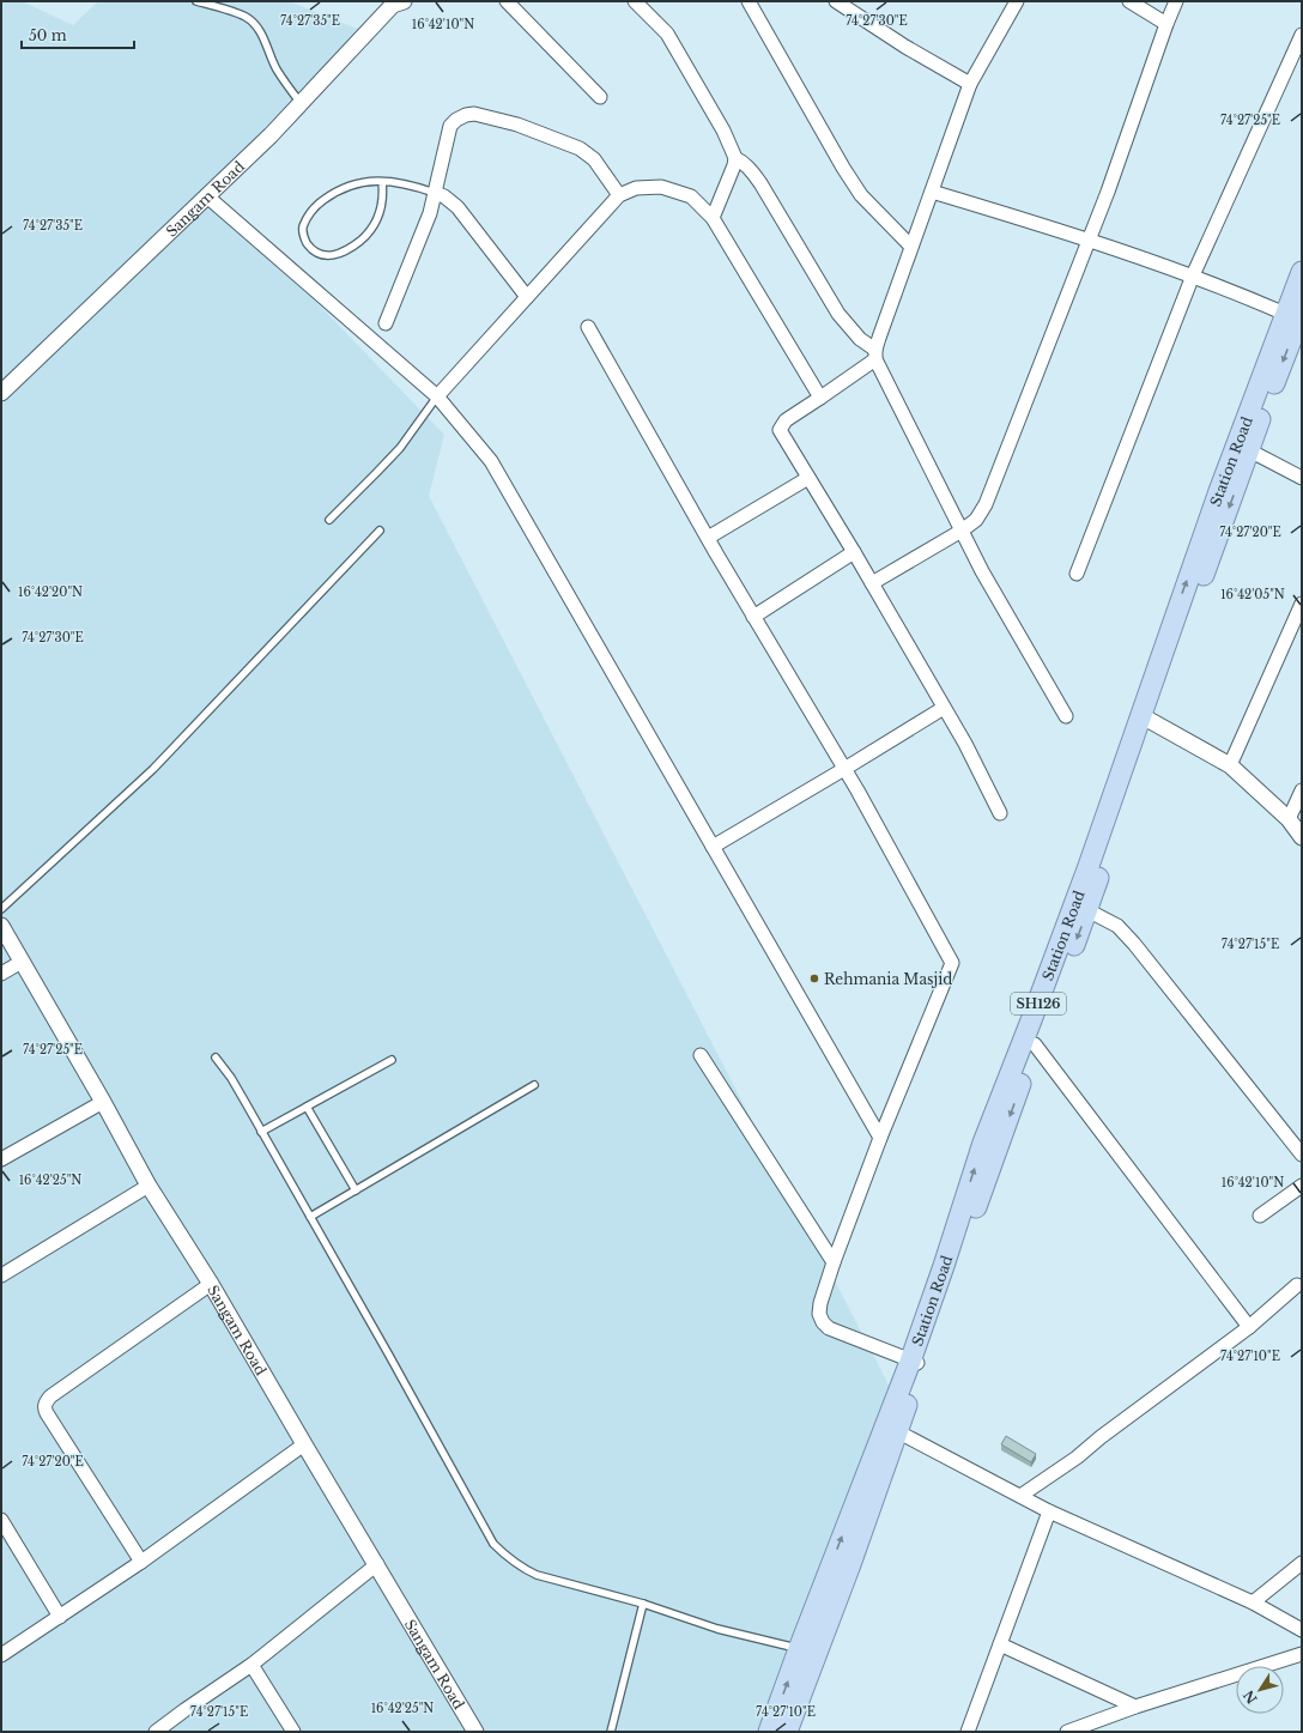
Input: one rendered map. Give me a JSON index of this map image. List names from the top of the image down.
{
  "streets": {
    "main road": ["Station Road", "SH126"],
    "street": ["Sangam Road"]
  },
  "places": ["Rehmania Masjid"],
  "scale_bar": "50 m",
  "north": "bottom left",
  "coordinates": [
    "74°27'35\"E",
    "74°27'30\"E",
    "16°42'10\"N",
    "74°27'25\"E",
    "74°27'20\"E",
    "16°42'20\"N",
    "16°42'05\"N",
    "74°27'15\"E",
    "16°42'25\"N",
    "74°27'10\"E"
  ]
}
